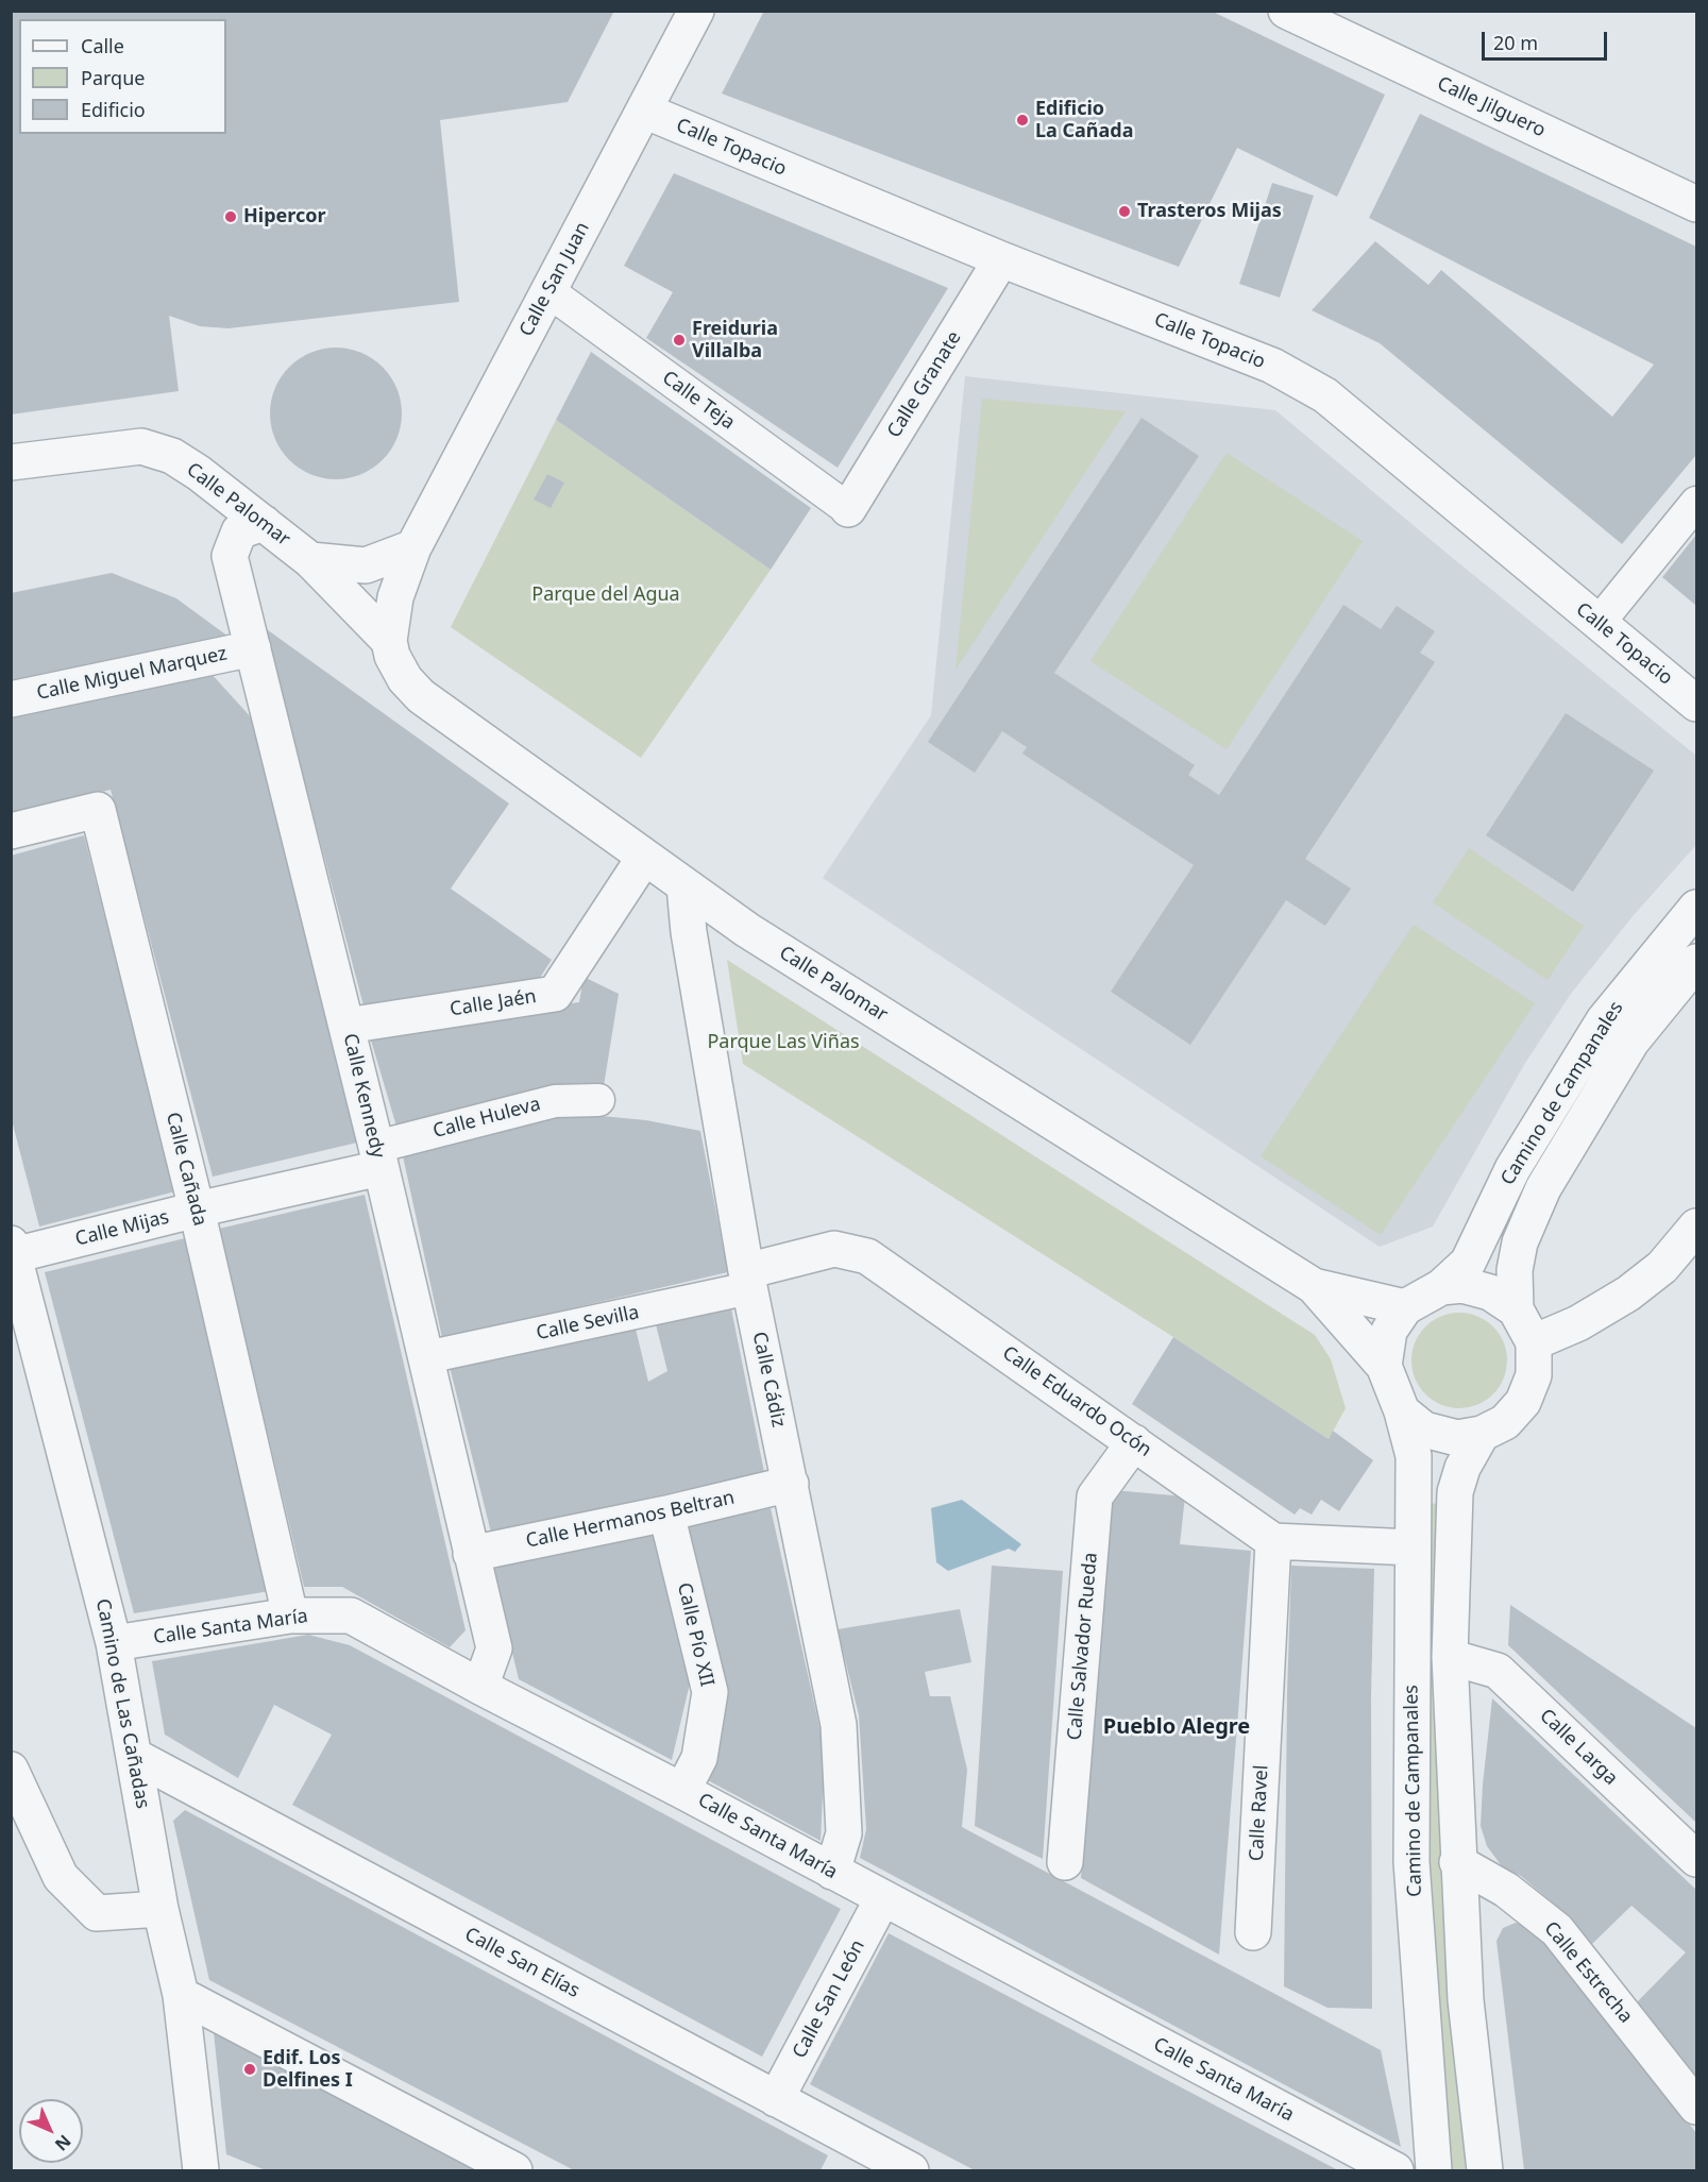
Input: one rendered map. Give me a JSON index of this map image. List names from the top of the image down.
{
  "streets": {
    "street": [
      "Calle Jilguero",
      "Calle Topacio",
      "Calle San Juan",
      "Calle Granate",
      "Calle Teja",
      "Calle Palomar",
      "Calle Miguel Marquez",
      "Calle Jaén",
      "Camino de Campanales",
      "Calle Kennedy",
      "Calle Huleva",
      "Calle Cañada",
      "Calle Mijas",
      "Calle Sevilla",
      "Calle Cádiz",
      "Calle Eduardo Ocón",
      "Calle Hermanos Beltran",
      "Calle Santa María",
      "Calle Pío XII",
      "Calle Salvador Rueda",
      "Camino de Las Cañadas",
      "Calle Larga",
      "Calle Ravel",
      "Calle San Elías",
      "Calle Estrecha",
      "Calle San León"
    ]
  },
  "crossings": [
    ["Calle Topacio", "Calle San Juan"],
    ["Calle Topacio", "Calle Granate"],
    ["Calle San Juan", "Calle Teja"],
    ["Calle San Juan", "Calle Palomar"],
    ["Calle Granate", "Calle Teja"],
    ["Calle Palomar", "Calle Jaén"],
    ["Calle Palomar", "Camino de Campanales"],
    ["Calle Palomar", "Calle Kennedy"],
    ["Calle Palomar", "Calle Cádiz"],
    ["Calle Miguel Marquez", "Calle Kennedy"],
    ["Calle Jaén", "Calle Kennedy"],
    ["Camino de Campanales", "Calle Larga"],
    ["Camino de Campanales", "Calle Estrecha"],
    ["Calle Kennedy", "Calle Huleva"],
    ["Calle Kennedy", "Calle Mijas"],
    ["Calle Kennedy", "Calle Sevilla"],
    ["Calle Kennedy", "Calle Hermanos Beltran"],
    ["Calle Kennedy", "Calle Santa María"],
    ["Calle Huleva", "Calle Mijas"],
    ["Calle Cañada", "Calle Mijas"],
    ["Calle Cañada", "Calle Santa María"],
    ["Calle Mijas", "Camino de Las Cañadas"],
    ["Calle Sevilla", "Calle Cádiz"],
    ["Calle Sevilla", "Calle Eduardo Ocón"],
    ["Calle Cádiz", "Calle Eduardo Ocón"],
    ["Calle Cádiz", "Calle Hermanos Beltran"],
    ["Calle Cádiz", "Calle Santa María"],
    ["Calle Eduardo Ocón", "Calle Salvador Rueda"],
    ["Calle Eduardo Ocón", "Calle Ravel"],
    ["Calle Hermanos Beltran", "Calle Pío XII"],
    ["Calle Santa María", "Calle Pío XII"],
    ["Calle Santa María", "Camino de Las Cañadas"],
    ["Calle Santa María", "Calle San León"],
    ["Camino de Las Cañadas", "Calle San Elías"],
    ["Calle San Elías", "Calle San León"]
  ],
  "districts": ["Pueblo Alegre"],
  "parks": ["Parque del Agua", "Parque Las Viñas"],
  "places": [
    "Edificio La Cañada",
    "Trasteros Mijas",
    "Hipercor",
    "Freiduria Villalba",
    "Edif. Los Delfines I"
  ],
  "legend": ["Calle", "Parque", "Edificio"],
  "scale_bar": "20 m",
  "north": "bottom right"
}
